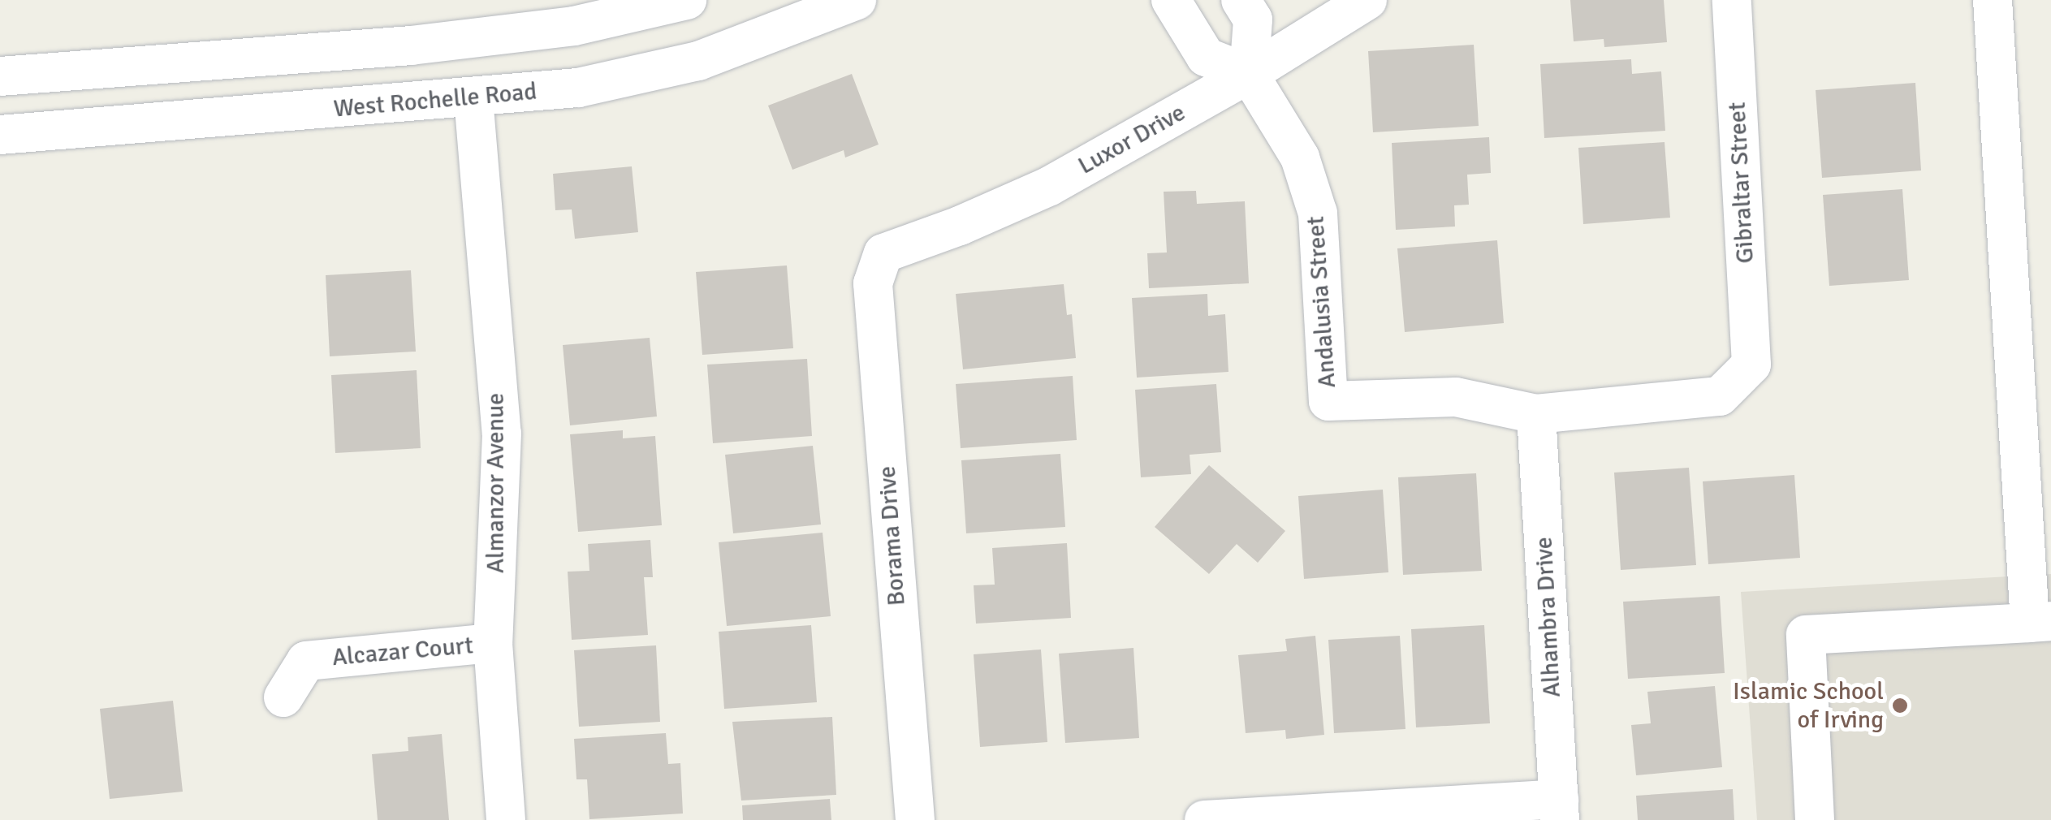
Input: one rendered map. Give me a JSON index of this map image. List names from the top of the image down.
{
  "streets": {
    "street": [
      "West Rochelle Road",
      "Luxor Drive",
      "Gibraltar Street",
      "Andalusia Street",
      "Almanzor Avenue",
      "Borama Drive",
      "Alhambra Drive",
      "Alcazar Court"
    ]
  },
  "crossings": [
    ["West Rochelle Road", "Almanzor Avenue"],
    ["Luxor Drive", "Andalusia Street"],
    ["Luxor Drive", "Borama Drive"],
    ["Gibraltar Street", "Andalusia Street"],
    ["Andalusia Street", "Alhambra Drive"],
    ["Almanzor Avenue", "Alcazar Court"]
  ],
  "places": ["Islamic School of Irving"]
}
